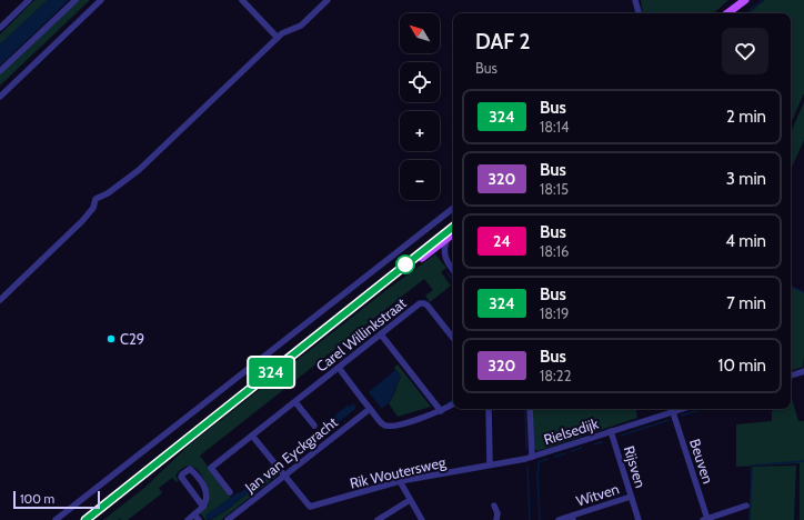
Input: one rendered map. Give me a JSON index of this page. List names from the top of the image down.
{
  "streets": {
    "street": [
      "Carel Willinkstraat",
      "Rielsedijk",
      "Jan van Eyckgracht",
      "Beuven",
      "Rijsven",
      "Rik Woutersweg",
      "Witven"
    ]
  },
  "crossings": [
    ["Rielsedijk", "Beuven"],
    ["Rielsedijk", "Rijsven"],
    ["Rielsedijk", "Rik Woutersweg"],
    ["Jan van Eyckgracht", "Rik Woutersweg"],
    ["Rijsven", "Witven"]
  ],
  "places": ["C29"],
  "lines": ["bus line 324"],
  "scale_bar": "100 m",
  "north": "top left",
  "page": {
    "on_map": "324",
    "map_buttons": ["+", "−"],
    "heading": ["DAF 2", "Bus"],
    "list": [
      {
        "mark": "324",
        "name": "Bus",
        "note": "18:14",
        "value": "2 min"
      },
      {
        "mark": "320",
        "name": "Bus",
        "note": "18:15",
        "value": "3 min"
      },
      {
        "mark": "24",
        "name": "Bus",
        "note": "18:16",
        "value": "4 min"
      },
      {
        "mark": "324",
        "name": "Bus",
        "note": "18:19",
        "value": "7 min"
      },
      {
        "mark": "320",
        "name": "Bus",
        "note": "18:22",
        "value": "10 min"
      }
    ],
    "scale": "100 m"
  }
}
